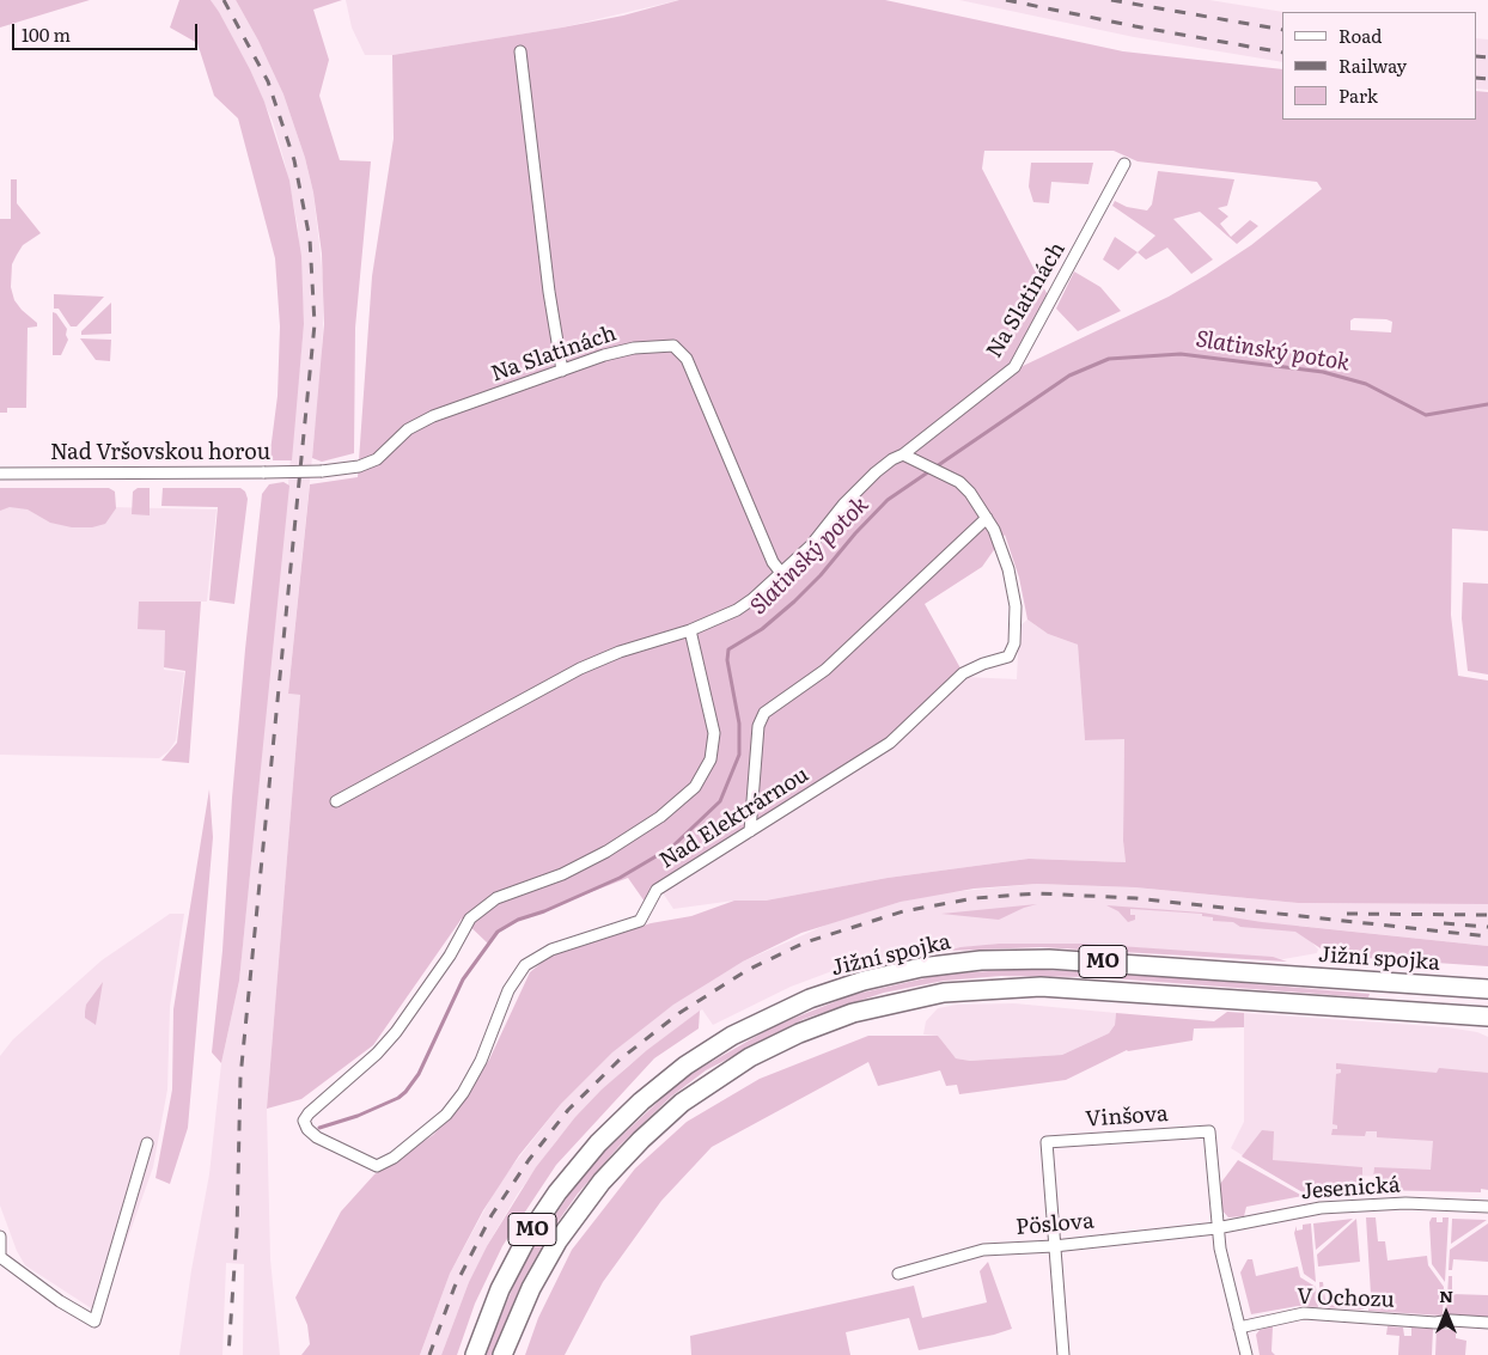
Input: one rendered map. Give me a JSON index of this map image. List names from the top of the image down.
{
  "streets": {
    "highway": ["Jižní spojka", "MO"],
    "street": [
      "Na Slatinách",
      "Nad Vršovskou horou",
      "Nad Elektrárnou",
      "Vinšova",
      "Jesenická",
      "Pöslova",
      "V Ochozu"
    ]
  },
  "crossings": [
    ["Na Slatinách", "Nad Vršovskou horou"],
    ["Na Slatinách", "Nad Elektrárnou"],
    ["Vinšova", "Jesenická"],
    ["Vinšova", "Pöslova"],
    ["Jesenická", "Pöslova"]
  ],
  "water": ["Slatinský potok"],
  "legend": ["Road", "Railway", "Park"],
  "scale_bar": "100 m",
  "north": "top"
}
